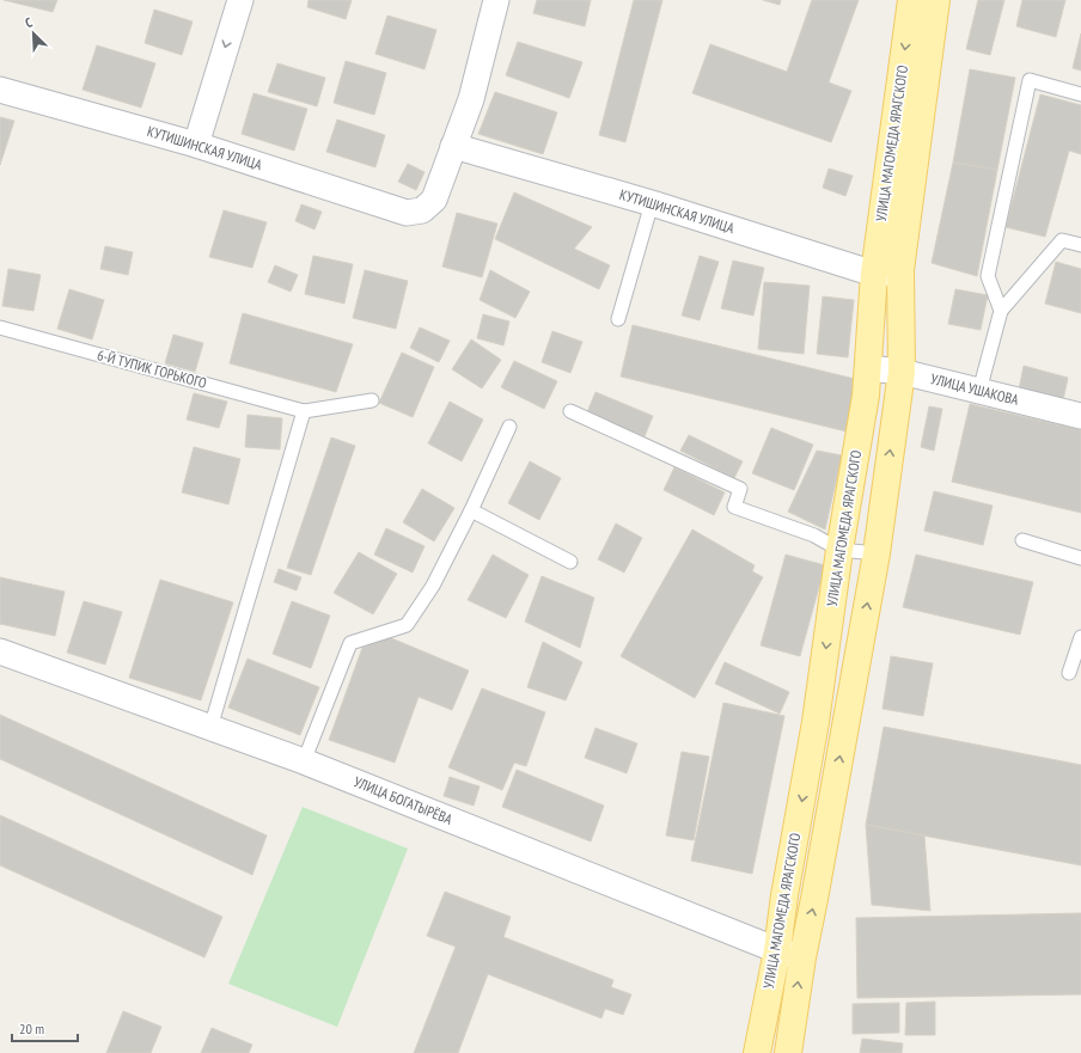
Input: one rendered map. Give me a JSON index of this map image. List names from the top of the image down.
{
  "streets": {
    "main road": ["УЛИЦА МАГОМЕДА ЯРАГСКОГО"],
    "street": ["КУТИШИНСКАЯ УЛИЦА", "УЛИЦА УШАКОВА", "УЛИЦА БОГАТЫРЁВА"],
    "lane": ["6-Й ТУПИК ГОРЬКОГО"]
  },
  "crossings": [
    ["УЛИЦА МАГОМЕДА ЯРАГСКОГО", "КУТИШИНСКАЯ УЛИЦА"],
    ["УЛИЦА МАГОМЕДА ЯРАГСКОГО", "УЛИЦА УШАКОВА"],
    ["УЛИЦА МАГОМЕДА ЯРАГСКОГО", "УЛИЦА БОГАТЫРЁВА"]
  ],
  "scale_bar": "20 m",
  "north": "top left"
}
